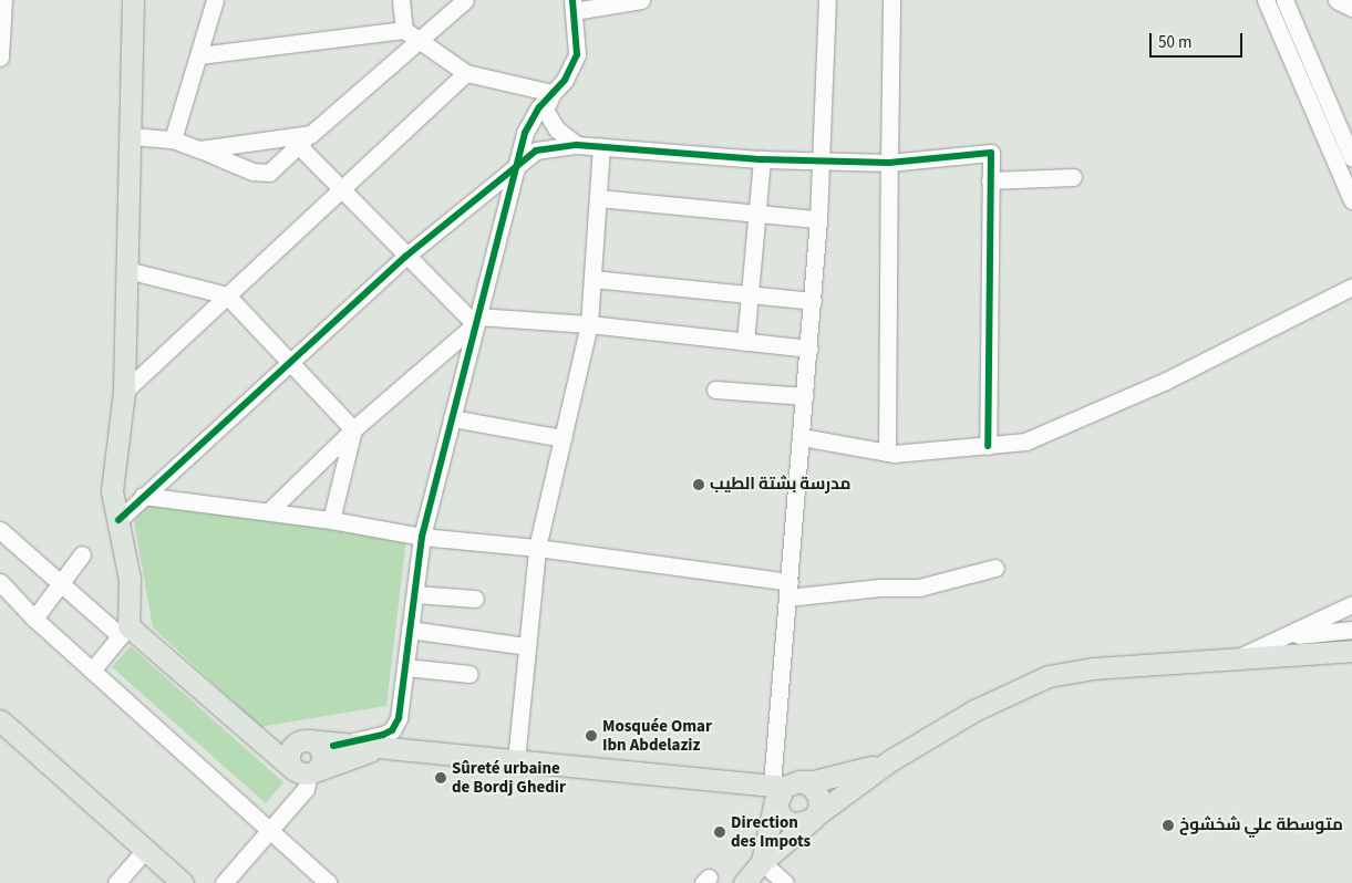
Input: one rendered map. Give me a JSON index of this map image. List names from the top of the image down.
{
  "places": [
    "مدرسة بشتة الطيب",
    "Mosquée Omar Ibn Abdelaziz",
    "Sûreté urbaine de Bordj Ghedir",
    "متوسطة علي شخشوخ",
    "Direction des Impots"
  ],
  "scale_bar": "50 m"
}
